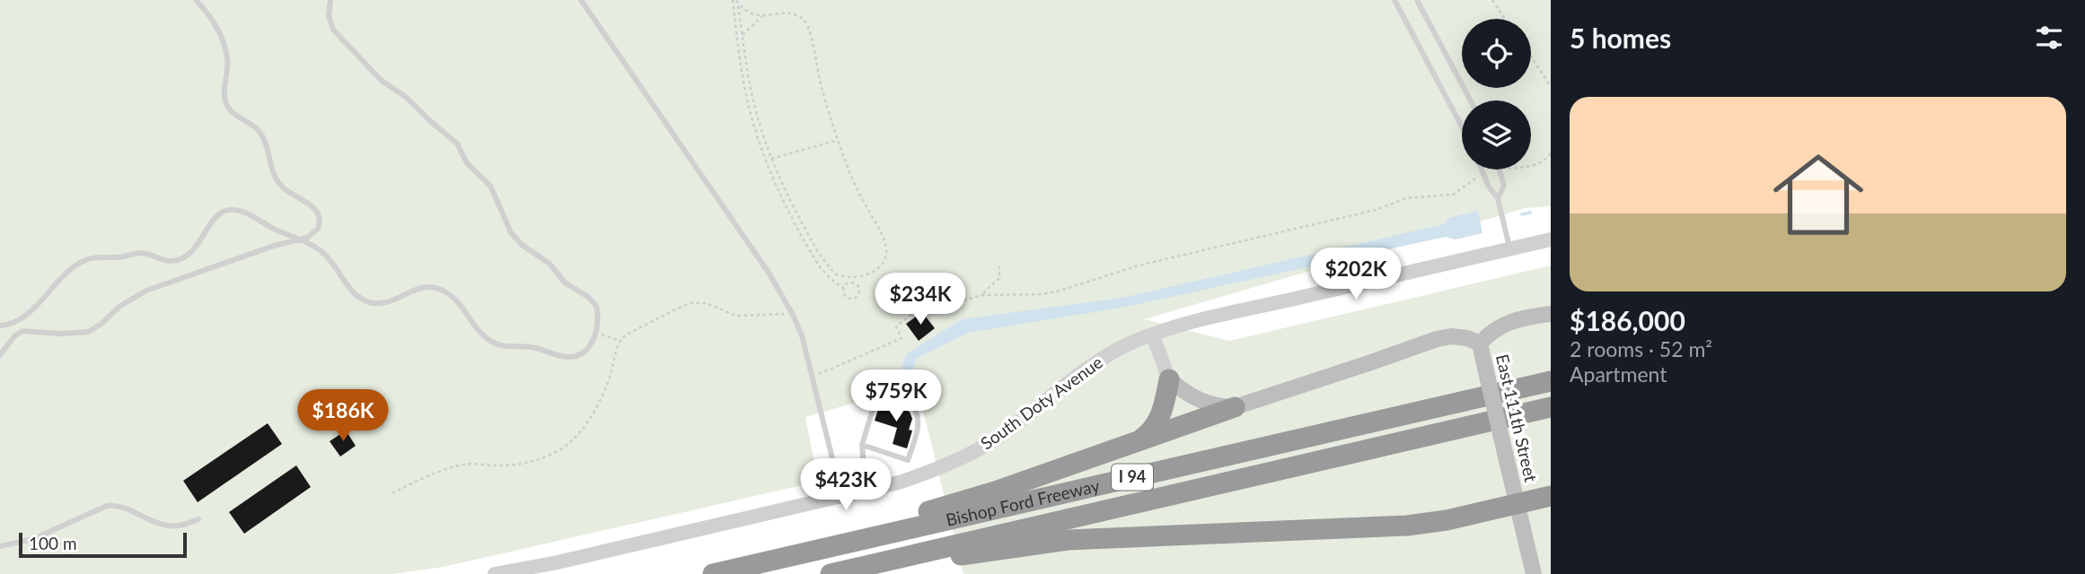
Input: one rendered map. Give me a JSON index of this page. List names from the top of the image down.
{
  "streets": {
    "highway": ["I 94", "Bishop Ford Freeway"],
    "main road": ["East 111th Street"],
    "street": ["South Doty Avenue"]
  },
  "scale_bar": "100 m",
  "page": {
    "heading": "5 homes",
    "list": [
      {
        "name": "$186,000",
        "note": "2 rooms · 52 m² · Apartment"
      }
    ],
    "price": [
      "$202K",
      "$234K",
      "$759K",
      "$186K",
      "$423K"
    ],
    "scale": "100 m"
  }
}
